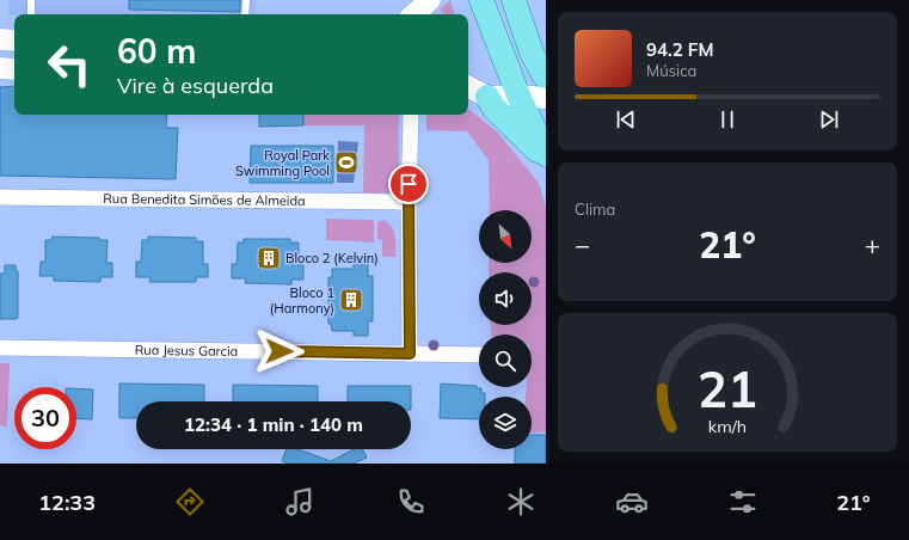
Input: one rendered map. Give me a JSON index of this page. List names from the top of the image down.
{
  "streets": {
    "street": ["Rua Benedita Simões de Almeida", "Rua Jesus Garcia"]
  },
  "places": {
    "sports": ["Royal Park Swimming Pool"],
    "building": ["Bloco 2 (Kelvin)", "Bloco 1 (Harmony)"]
  },
  "north": "bottom right",
  "page": {
    "turn": ["60 m", "Vire à esquerda"],
    "song": ["94.2 FM", "Música"],
    "tile": "Clima",
    "heat": ["−", "21°", "+"],
    "limit": "30",
    "trip": "12:34 · 1 min · 140 m",
    "tabs": ["12:33", "21°"],
    "gauge": ["21", "km/h"]
  }
}
